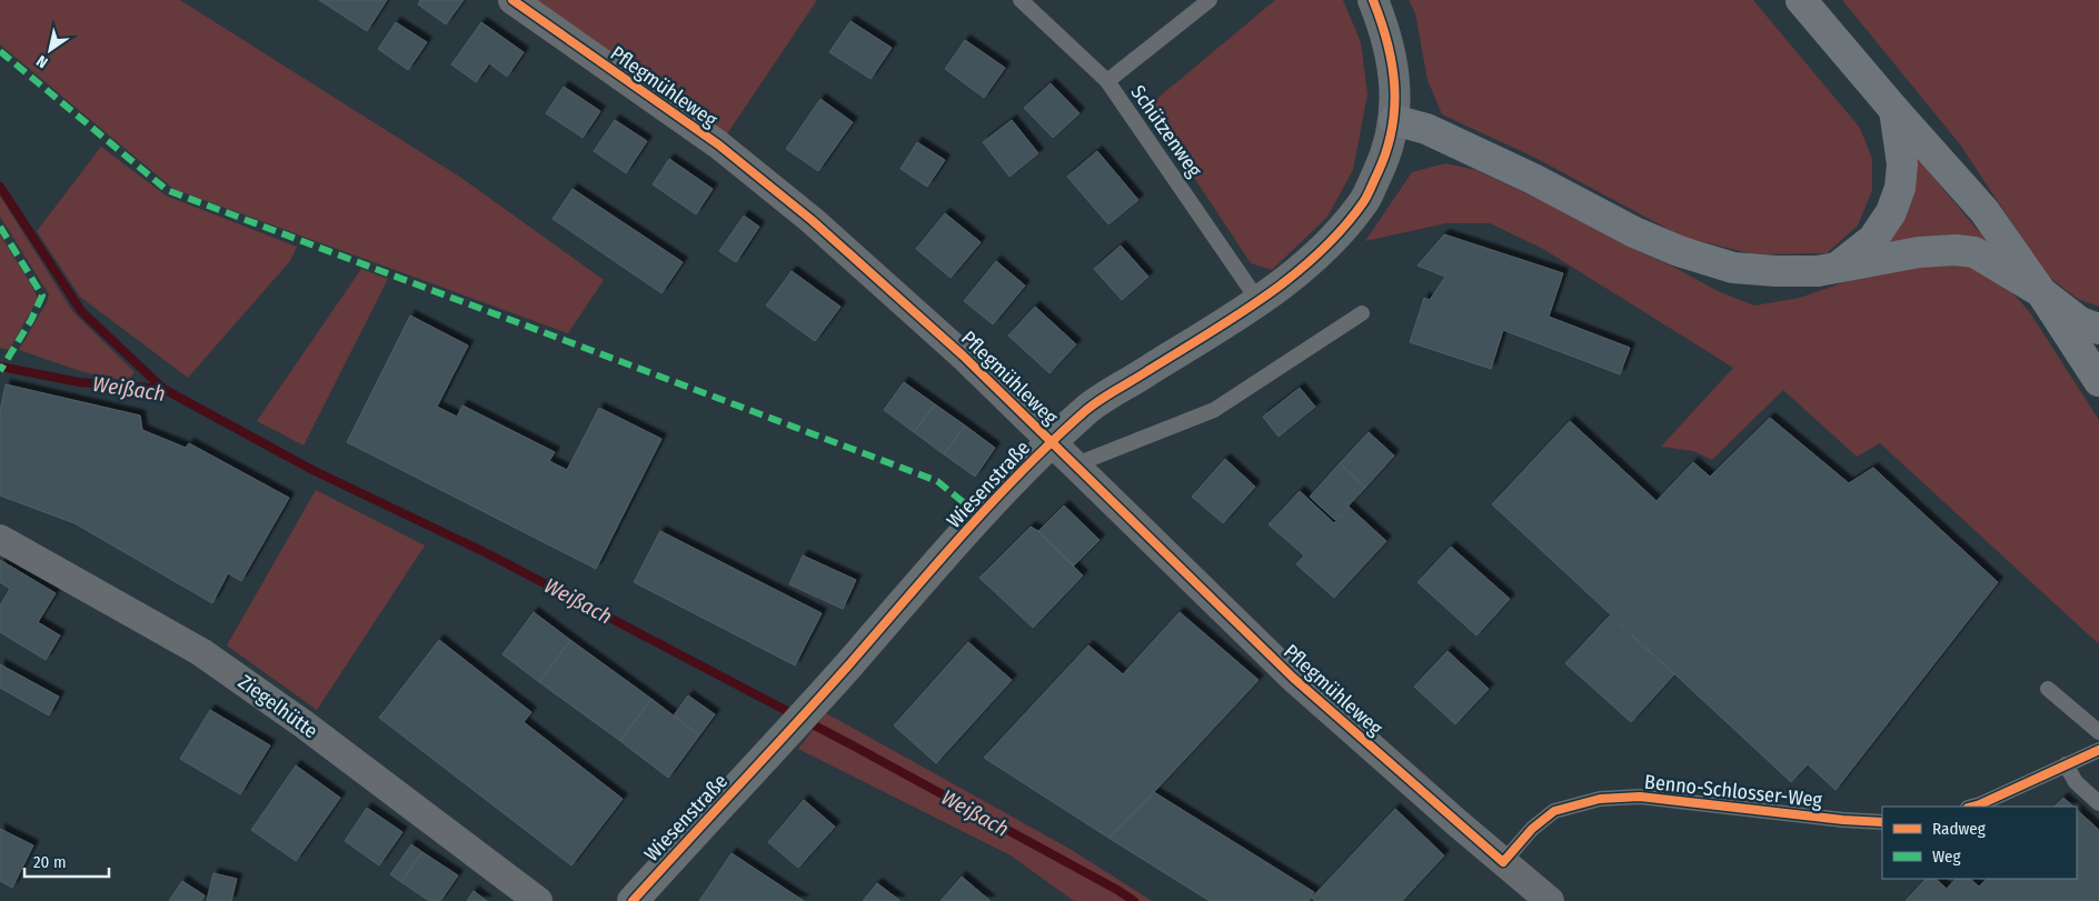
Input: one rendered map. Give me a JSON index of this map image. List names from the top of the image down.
{
  "streets": {
    "street": ["Pflegmühleweg", "Wiesenstraße", "Ziegelhütte"],
    "lane": ["Schützenweg", "Benno-Schlosser-Weg"]
  },
  "crossings": [
    ["Pflegmühleweg", "Wiesenstraße"],
    ["Pflegmühleweg", "Benno-Schlosser-Weg"],
    ["Schützenweg", "Wiesenstraße"]
  ],
  "water": ["Weißach"],
  "legend": ["Radweg", "Weg"],
  "scale_bar": "20 m",
  "north": "bottom left"
}
